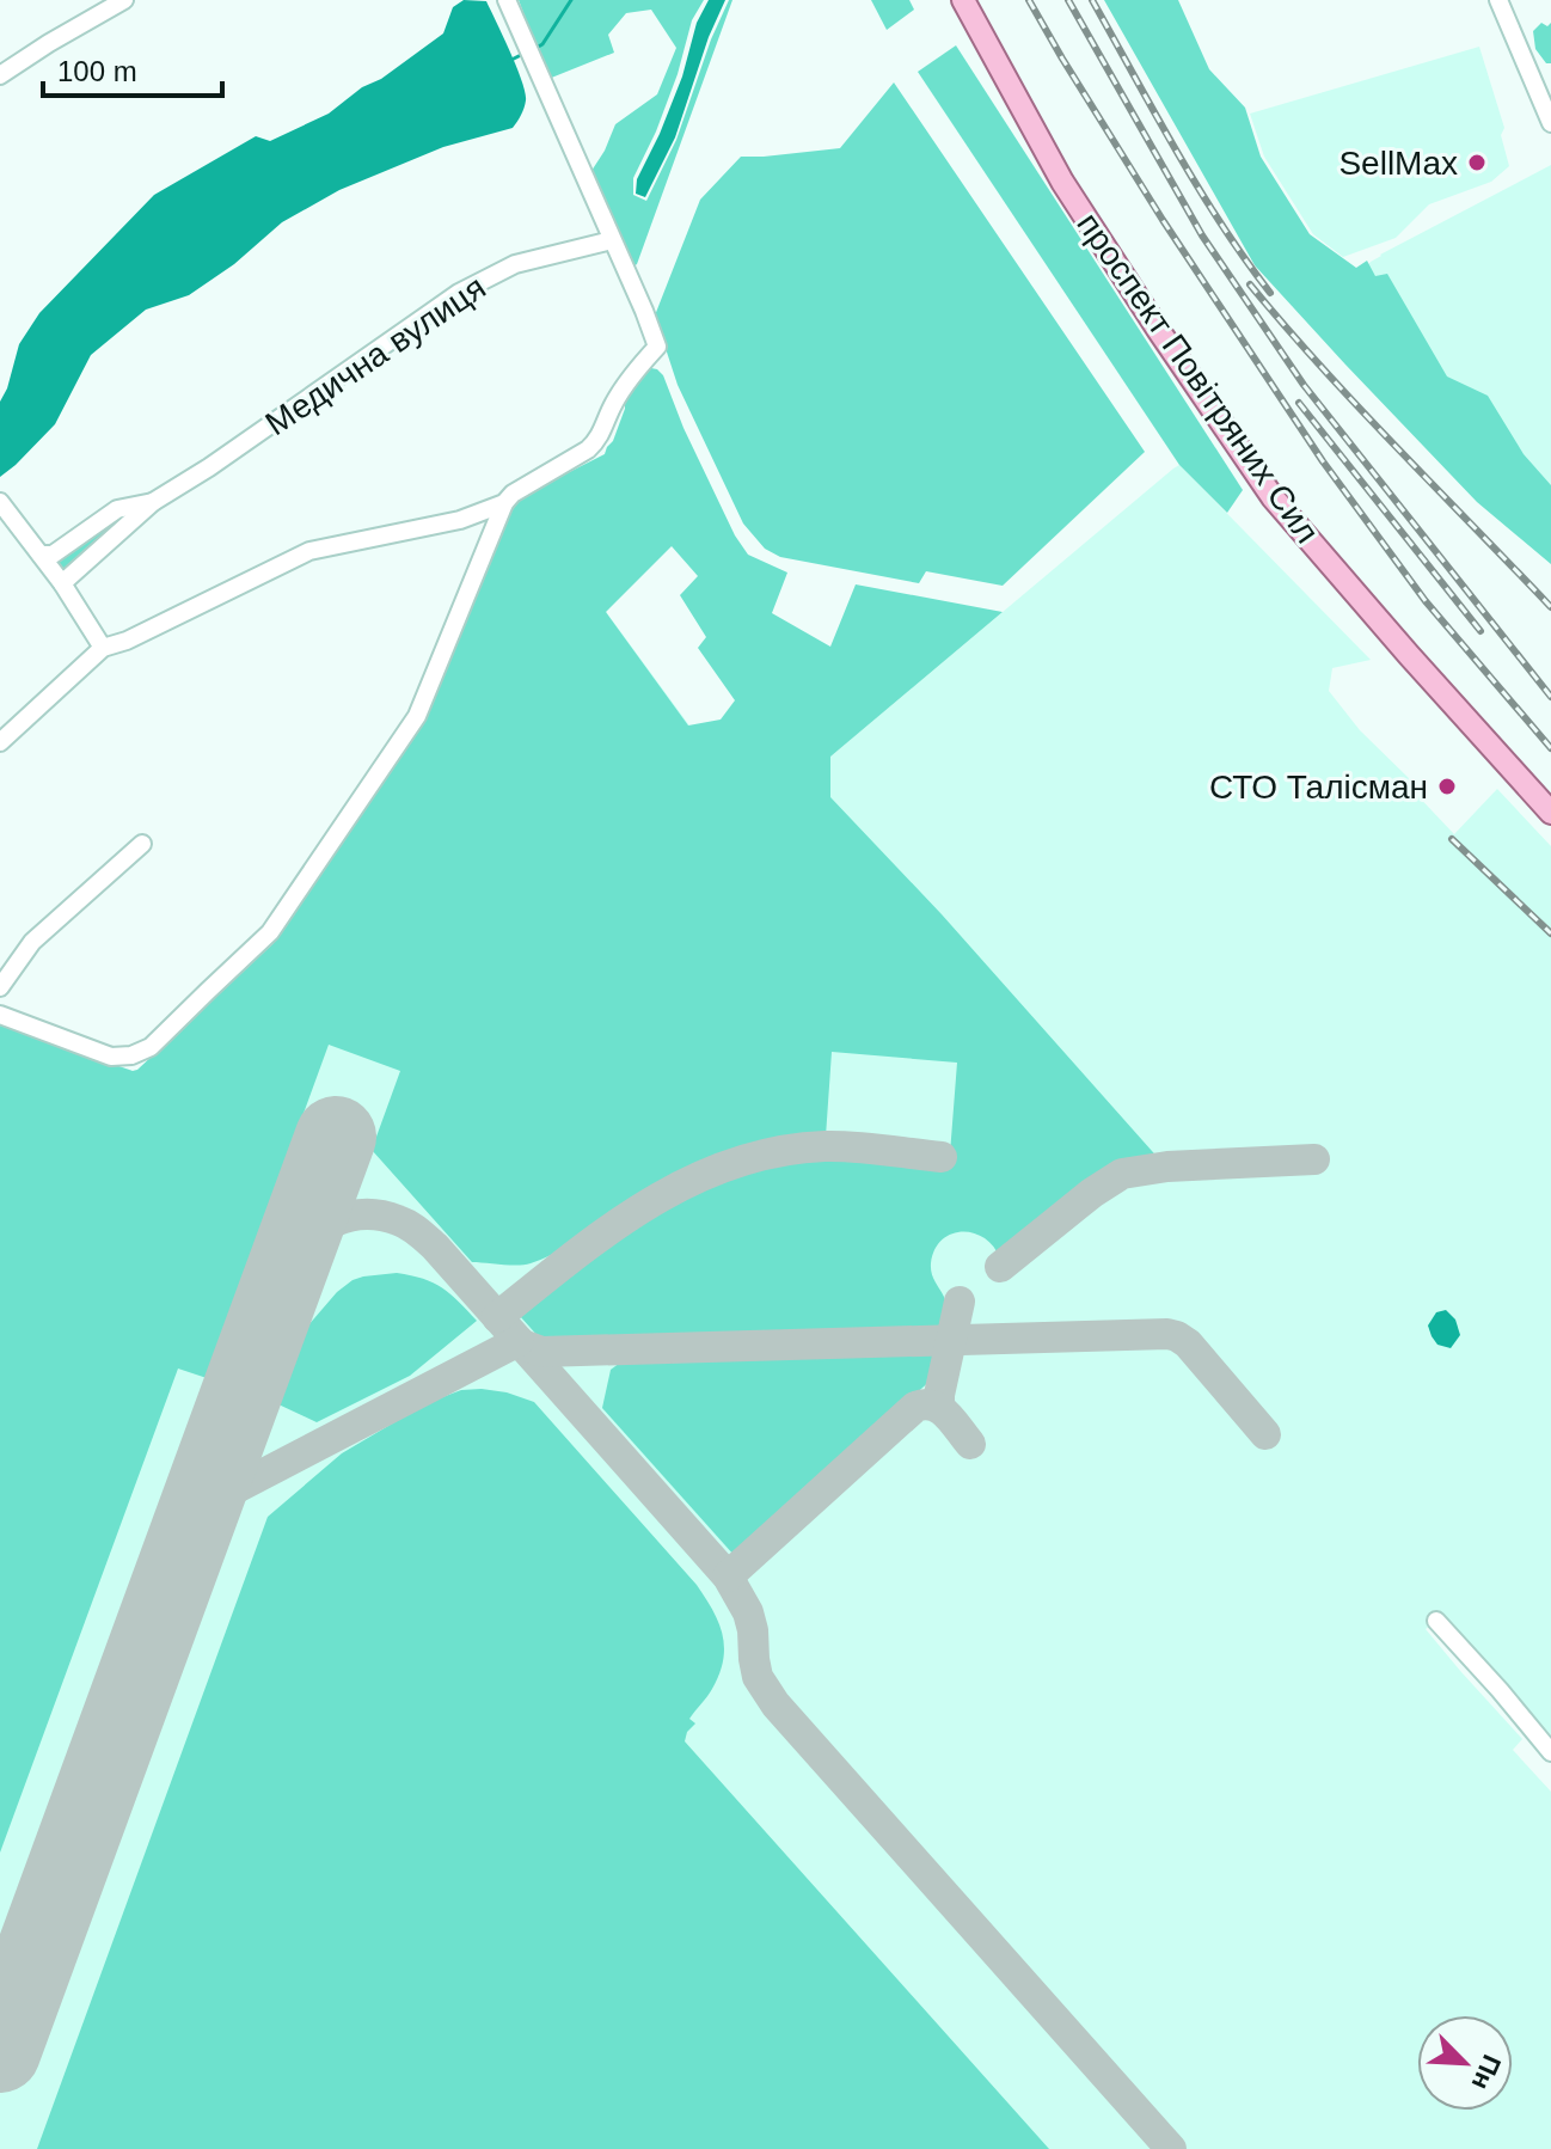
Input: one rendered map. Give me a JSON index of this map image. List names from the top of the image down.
{
  "streets": {
    "main road": ["проспект Повітряних Сил"],
    "street": ["Медична вулиця"]
  },
  "places": ["SellMax", "СТО Талісман"],
  "scale_bar": "100 m",
  "north": "bottom right"
}
